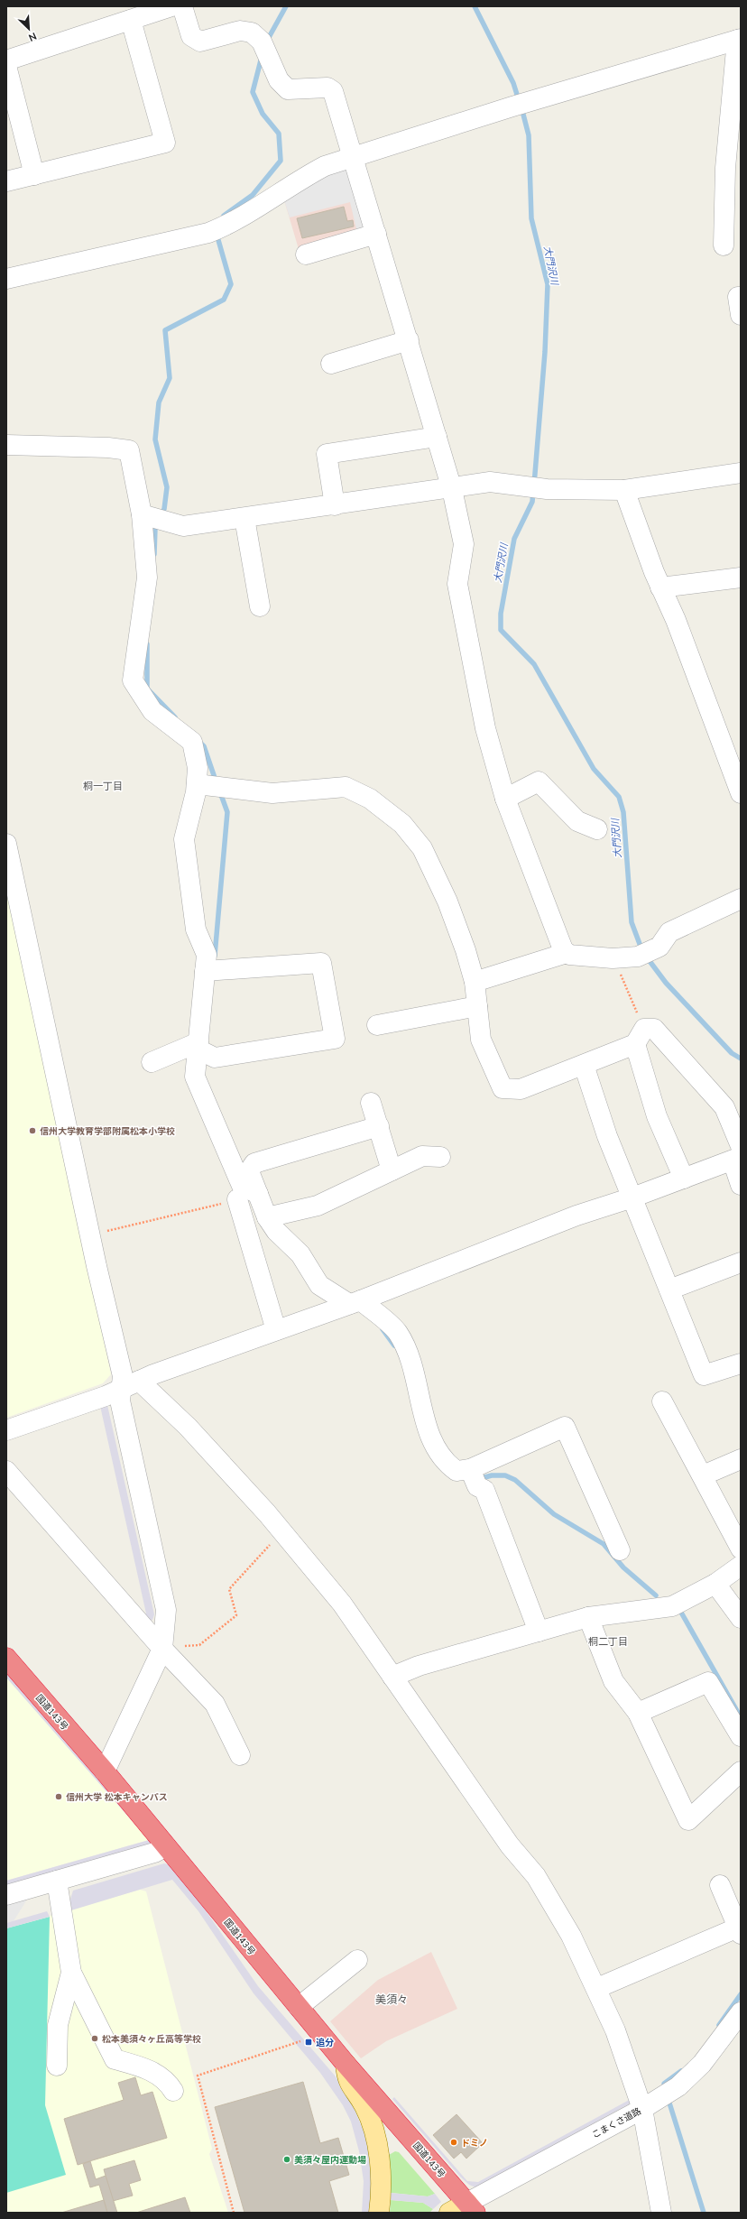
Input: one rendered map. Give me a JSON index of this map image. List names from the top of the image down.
{
  "streets": {
    "highway": ["国道143号"],
    "street": ["こまくさ道路"]
  },
  "crossings": [
    ["国道143号", "こまくさ道路"]
  ],
  "districts": ["桐一丁目", "桐二丁目", "美須々"],
  "water": ["大門沢川"],
  "places": {
    "other": [
      "信州大学教育学部附属松本小学校",
      "信州大学 松本キャンパス",
      "松本美須々ヶ丘高等学校",
      "ドミノ",
      "美須々屋内運動場"
    ],
    "transit": ["追分"]
  },
  "north": "bottom right"
}
